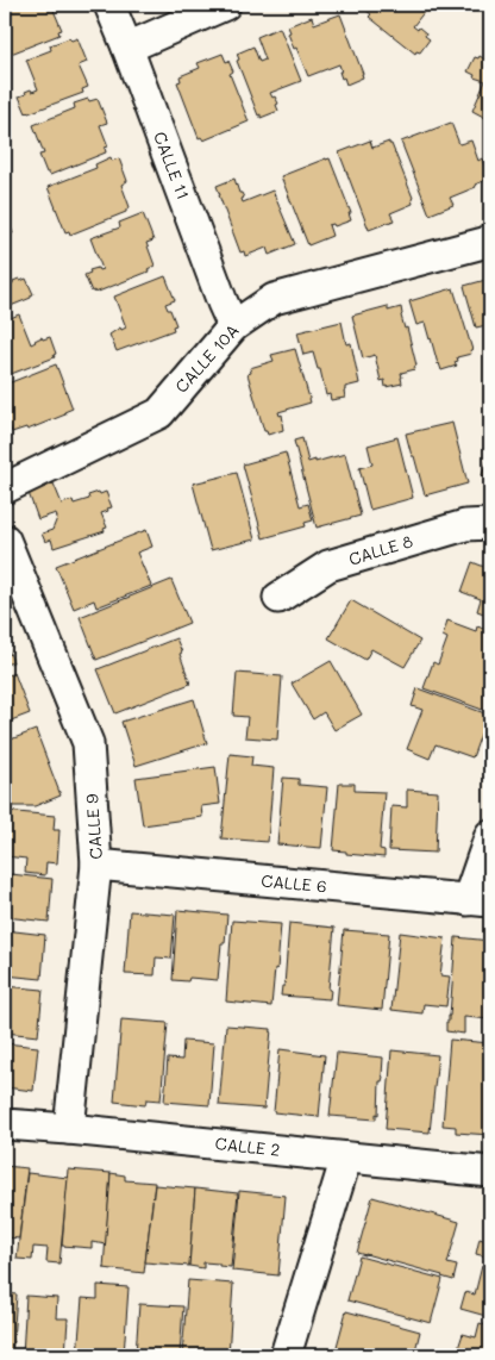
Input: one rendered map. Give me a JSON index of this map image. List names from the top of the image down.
{
  "streets": {
    "street": [
      "CALLE 11",
      "CALLE 10A",
      "CALLE 8",
      "CALLE 9",
      "CALLE 6",
      "CALLE 2"
    ]
  },
  "crossings": [
    ["CALLE 11", "CALLE 10A"],
    ["CALLE 9", "CALLE 6"],
    ["CALLE 9", "CALLE 2"]
  ]
}
